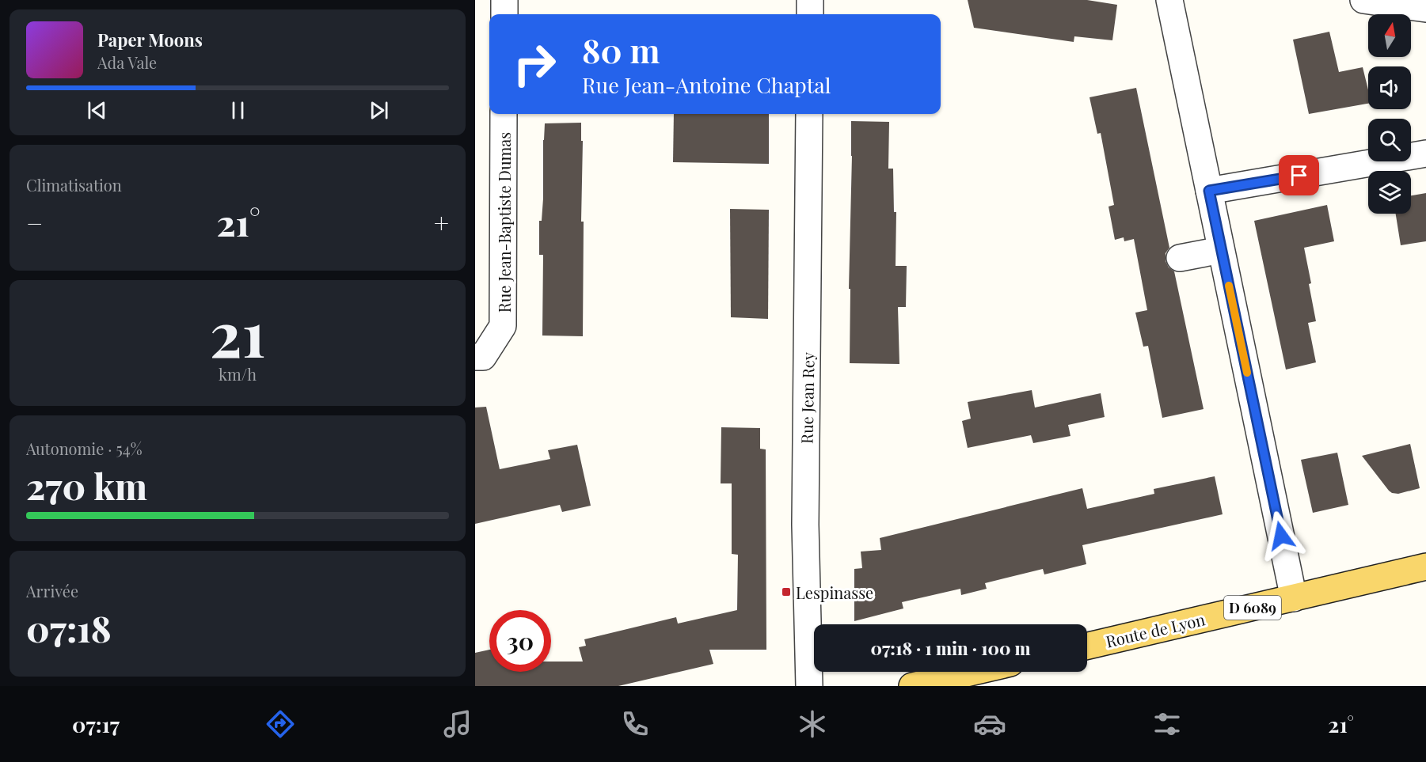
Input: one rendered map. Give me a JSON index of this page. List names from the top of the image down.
{
  "streets": {
    "main road": ["D 6089", "Route de Lyon"],
    "street": ["Rue Jean-Baptiste Dumas", "Rue Jean Rey"]
  },
  "places": {
    "transit": ["Lespinasse"]
  },
  "north": "top",
  "page": {
    "turn": ["80 m", "Rue Jean-Antoine Chaptal"],
    "song": ["Paper Moons", "Ada Vale"],
    "tile": [
      "Climatisation",
      ["21", "km/h"],
      ["Autonomie · 54%", "270 km"],
      ["Arrivée", "07:18"]
    ],
    "heat": ["−", "21°", "+"],
    "limit": "30",
    "trip": "07:18 · 1 min · 100 m",
    "tabs": ["07:17", "21°"]
  }
}
